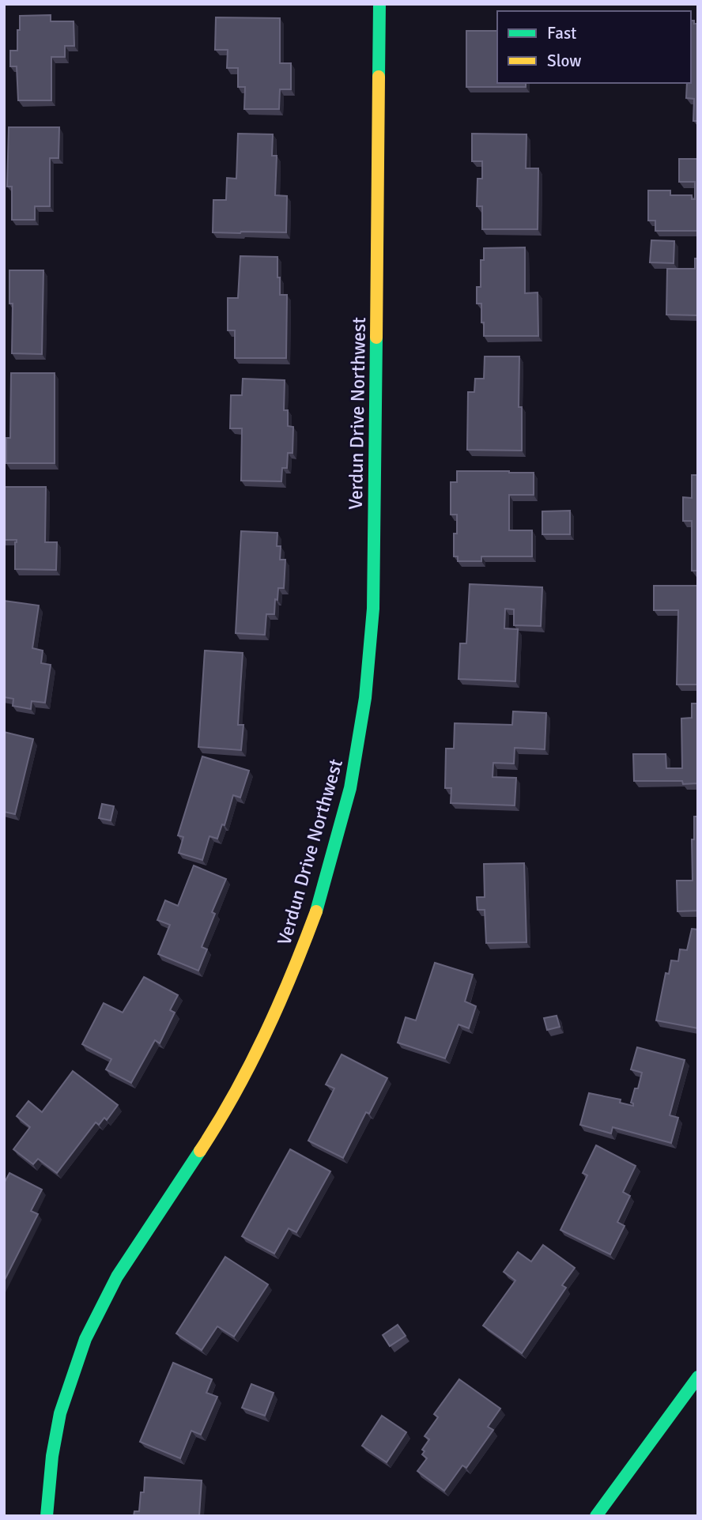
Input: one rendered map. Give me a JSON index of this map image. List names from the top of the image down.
{
  "streets": {
    "street": ["Verdun Drive Northwest"]
  },
  "legend": ["Fast", "Slow"]
}
